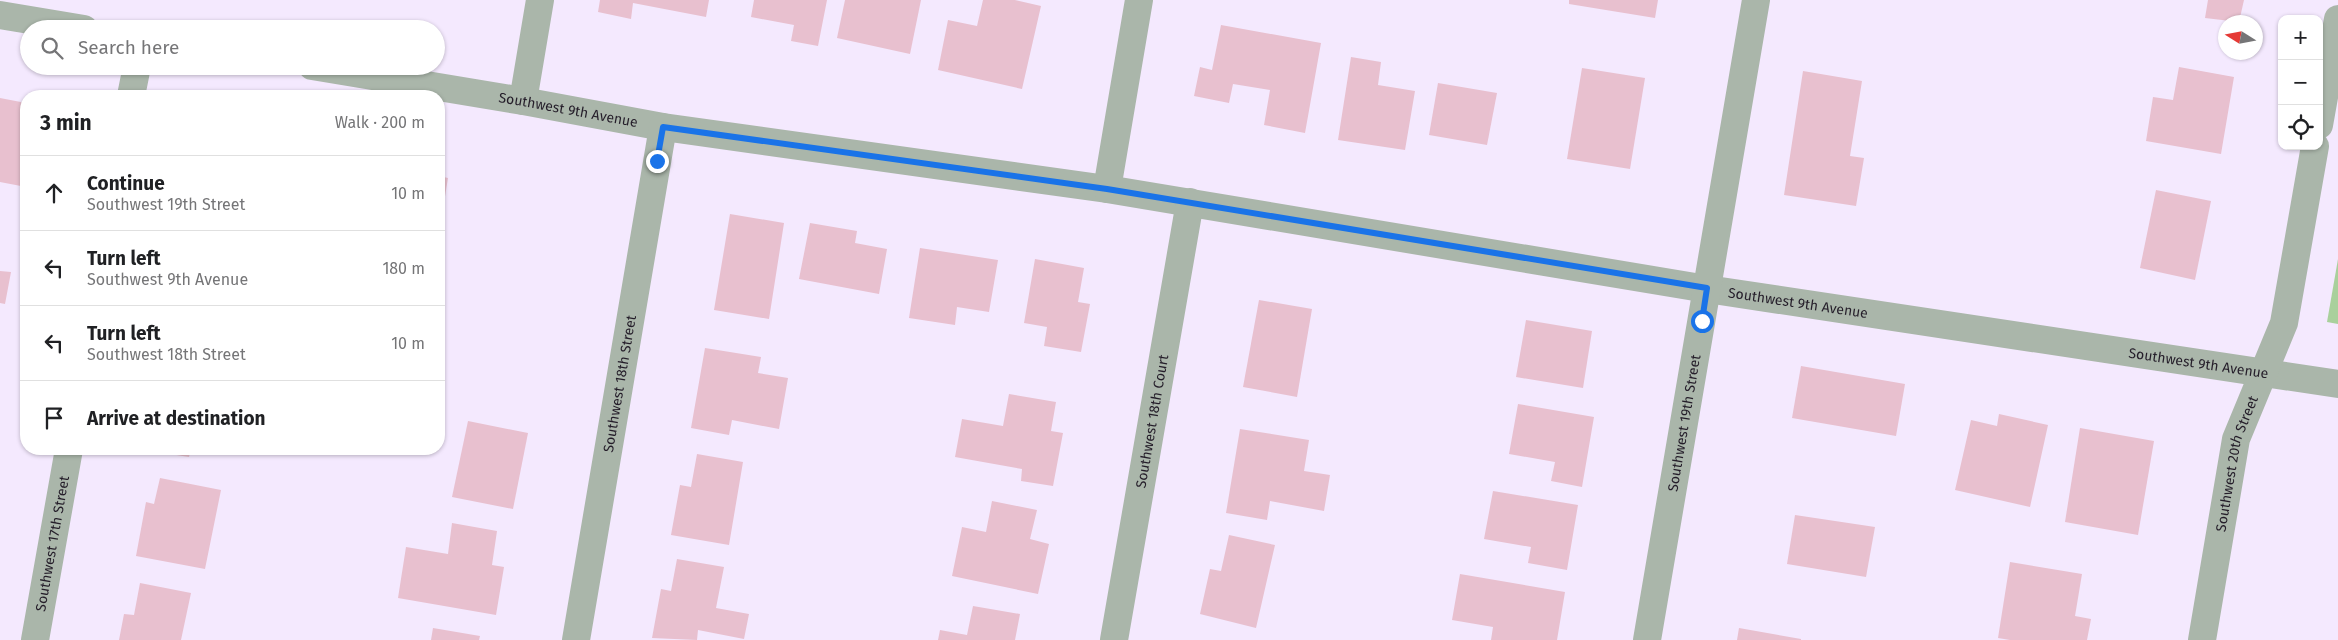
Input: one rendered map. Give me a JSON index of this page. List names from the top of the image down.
{
  "streets": {
    "street": [
      "Southwest 9th Avenue",
      "Southwest 18th Street",
      "Southwest 18th Court",
      "Southwest 19th Street",
      "Southwest 20th Street",
      "Southwest 17th Street"
    ]
  },
  "crossings": [
    ["Southwest 9th Avenue", "Southwest 18th Street"],
    ["Southwest 9th Avenue", "Southwest 18th Court"],
    ["Southwest 9th Avenue", "Southwest 19th Street"],
    ["Southwest 9th Avenue", "Southwest 20th Street"]
  ],
  "north": "left",
  "page": {
    "map_buttons": ["+", "−"],
    "search": "Search here",
    "heading": ["3 min", "Walk · 200 m"],
    "list": [
      ["Continue", "Southwest 19th Street", "10 m"],
      ["Turn left", "Southwest 9th Avenue", "180 m"],
      ["Turn left", "Southwest 18th Street", "10 m"],
      "Arrive at destination"
    ]
  }
}
